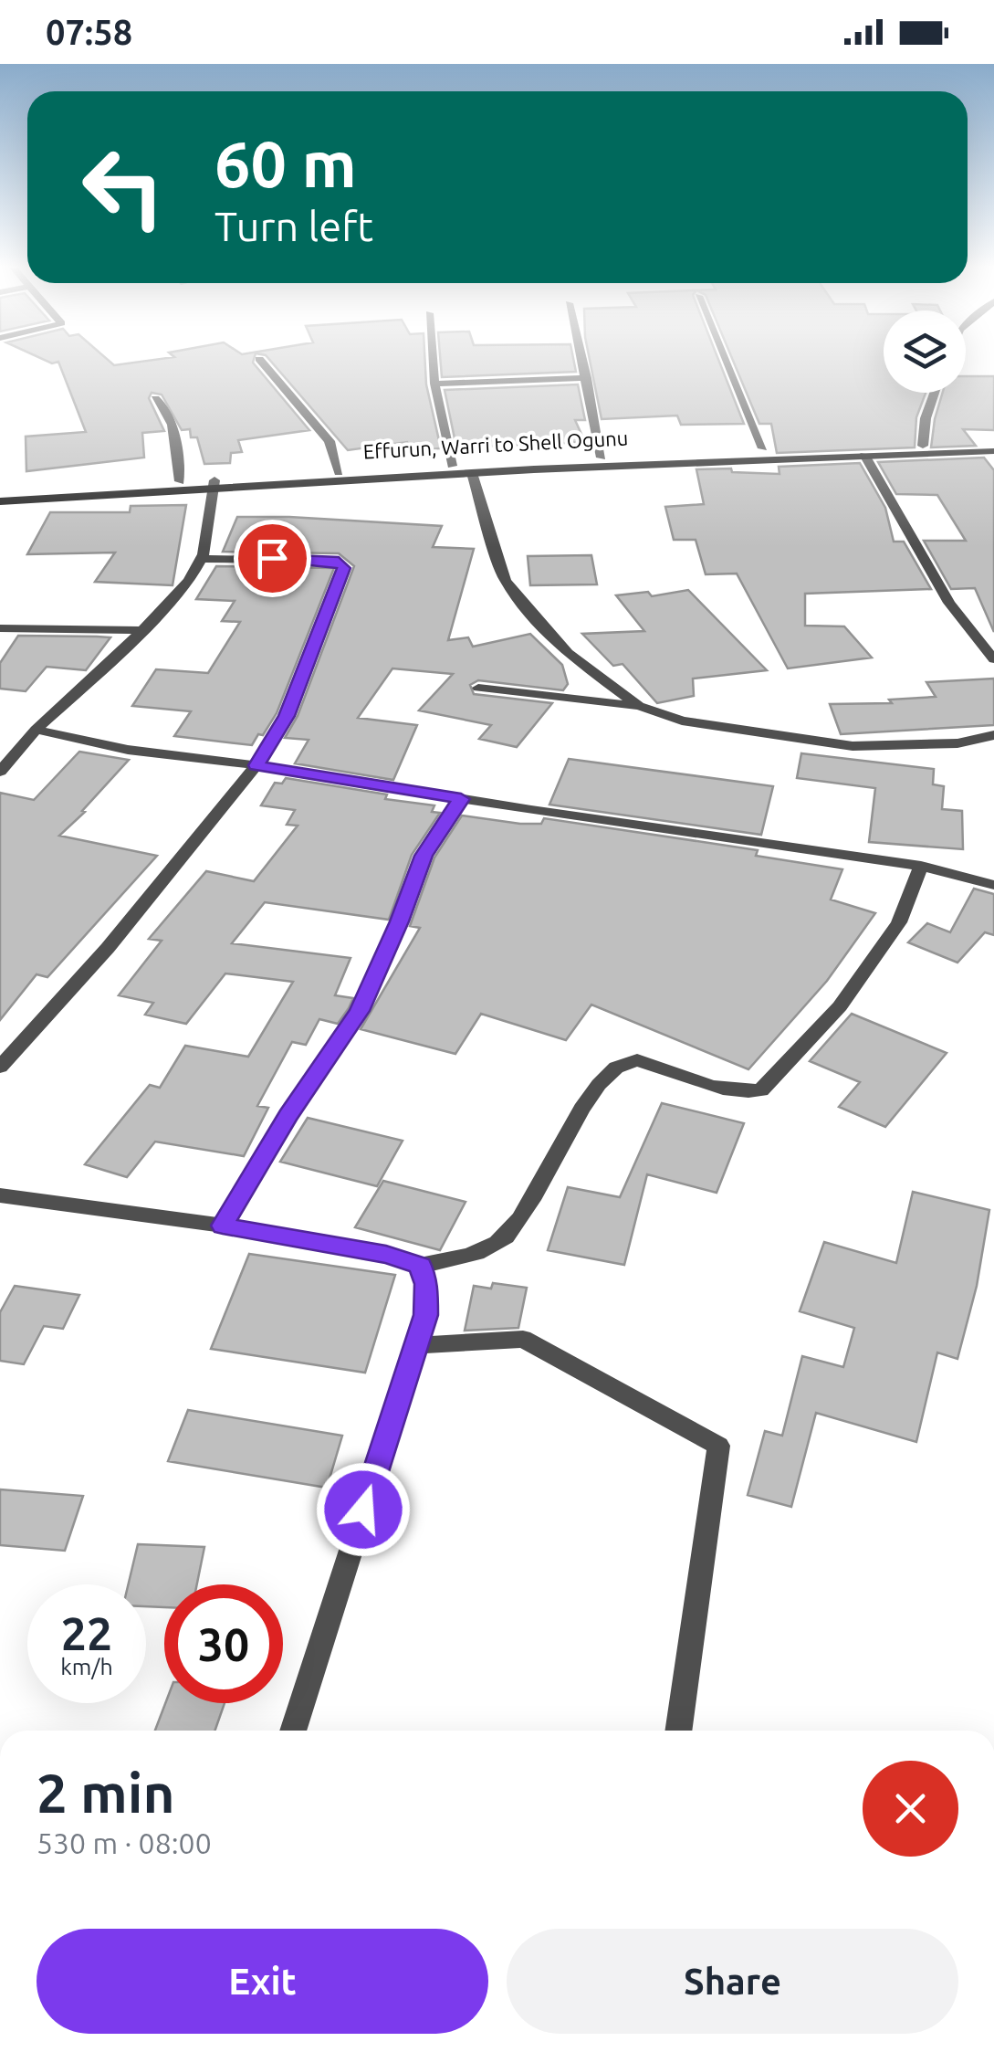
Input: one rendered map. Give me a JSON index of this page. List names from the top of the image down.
{
  "streets": {
    "main road": ["Effurun, Warri to Shell Ogunu"]
  },
  "page": {
    "status": "07:58",
    "turn": ["60 m", "Turn left"],
    "speed": "22 km/h",
    "limit": "30",
    "heading": ["2 min", "530 m · 08:00"],
    "buttons": ["Exit", "Share"]
  }
}
